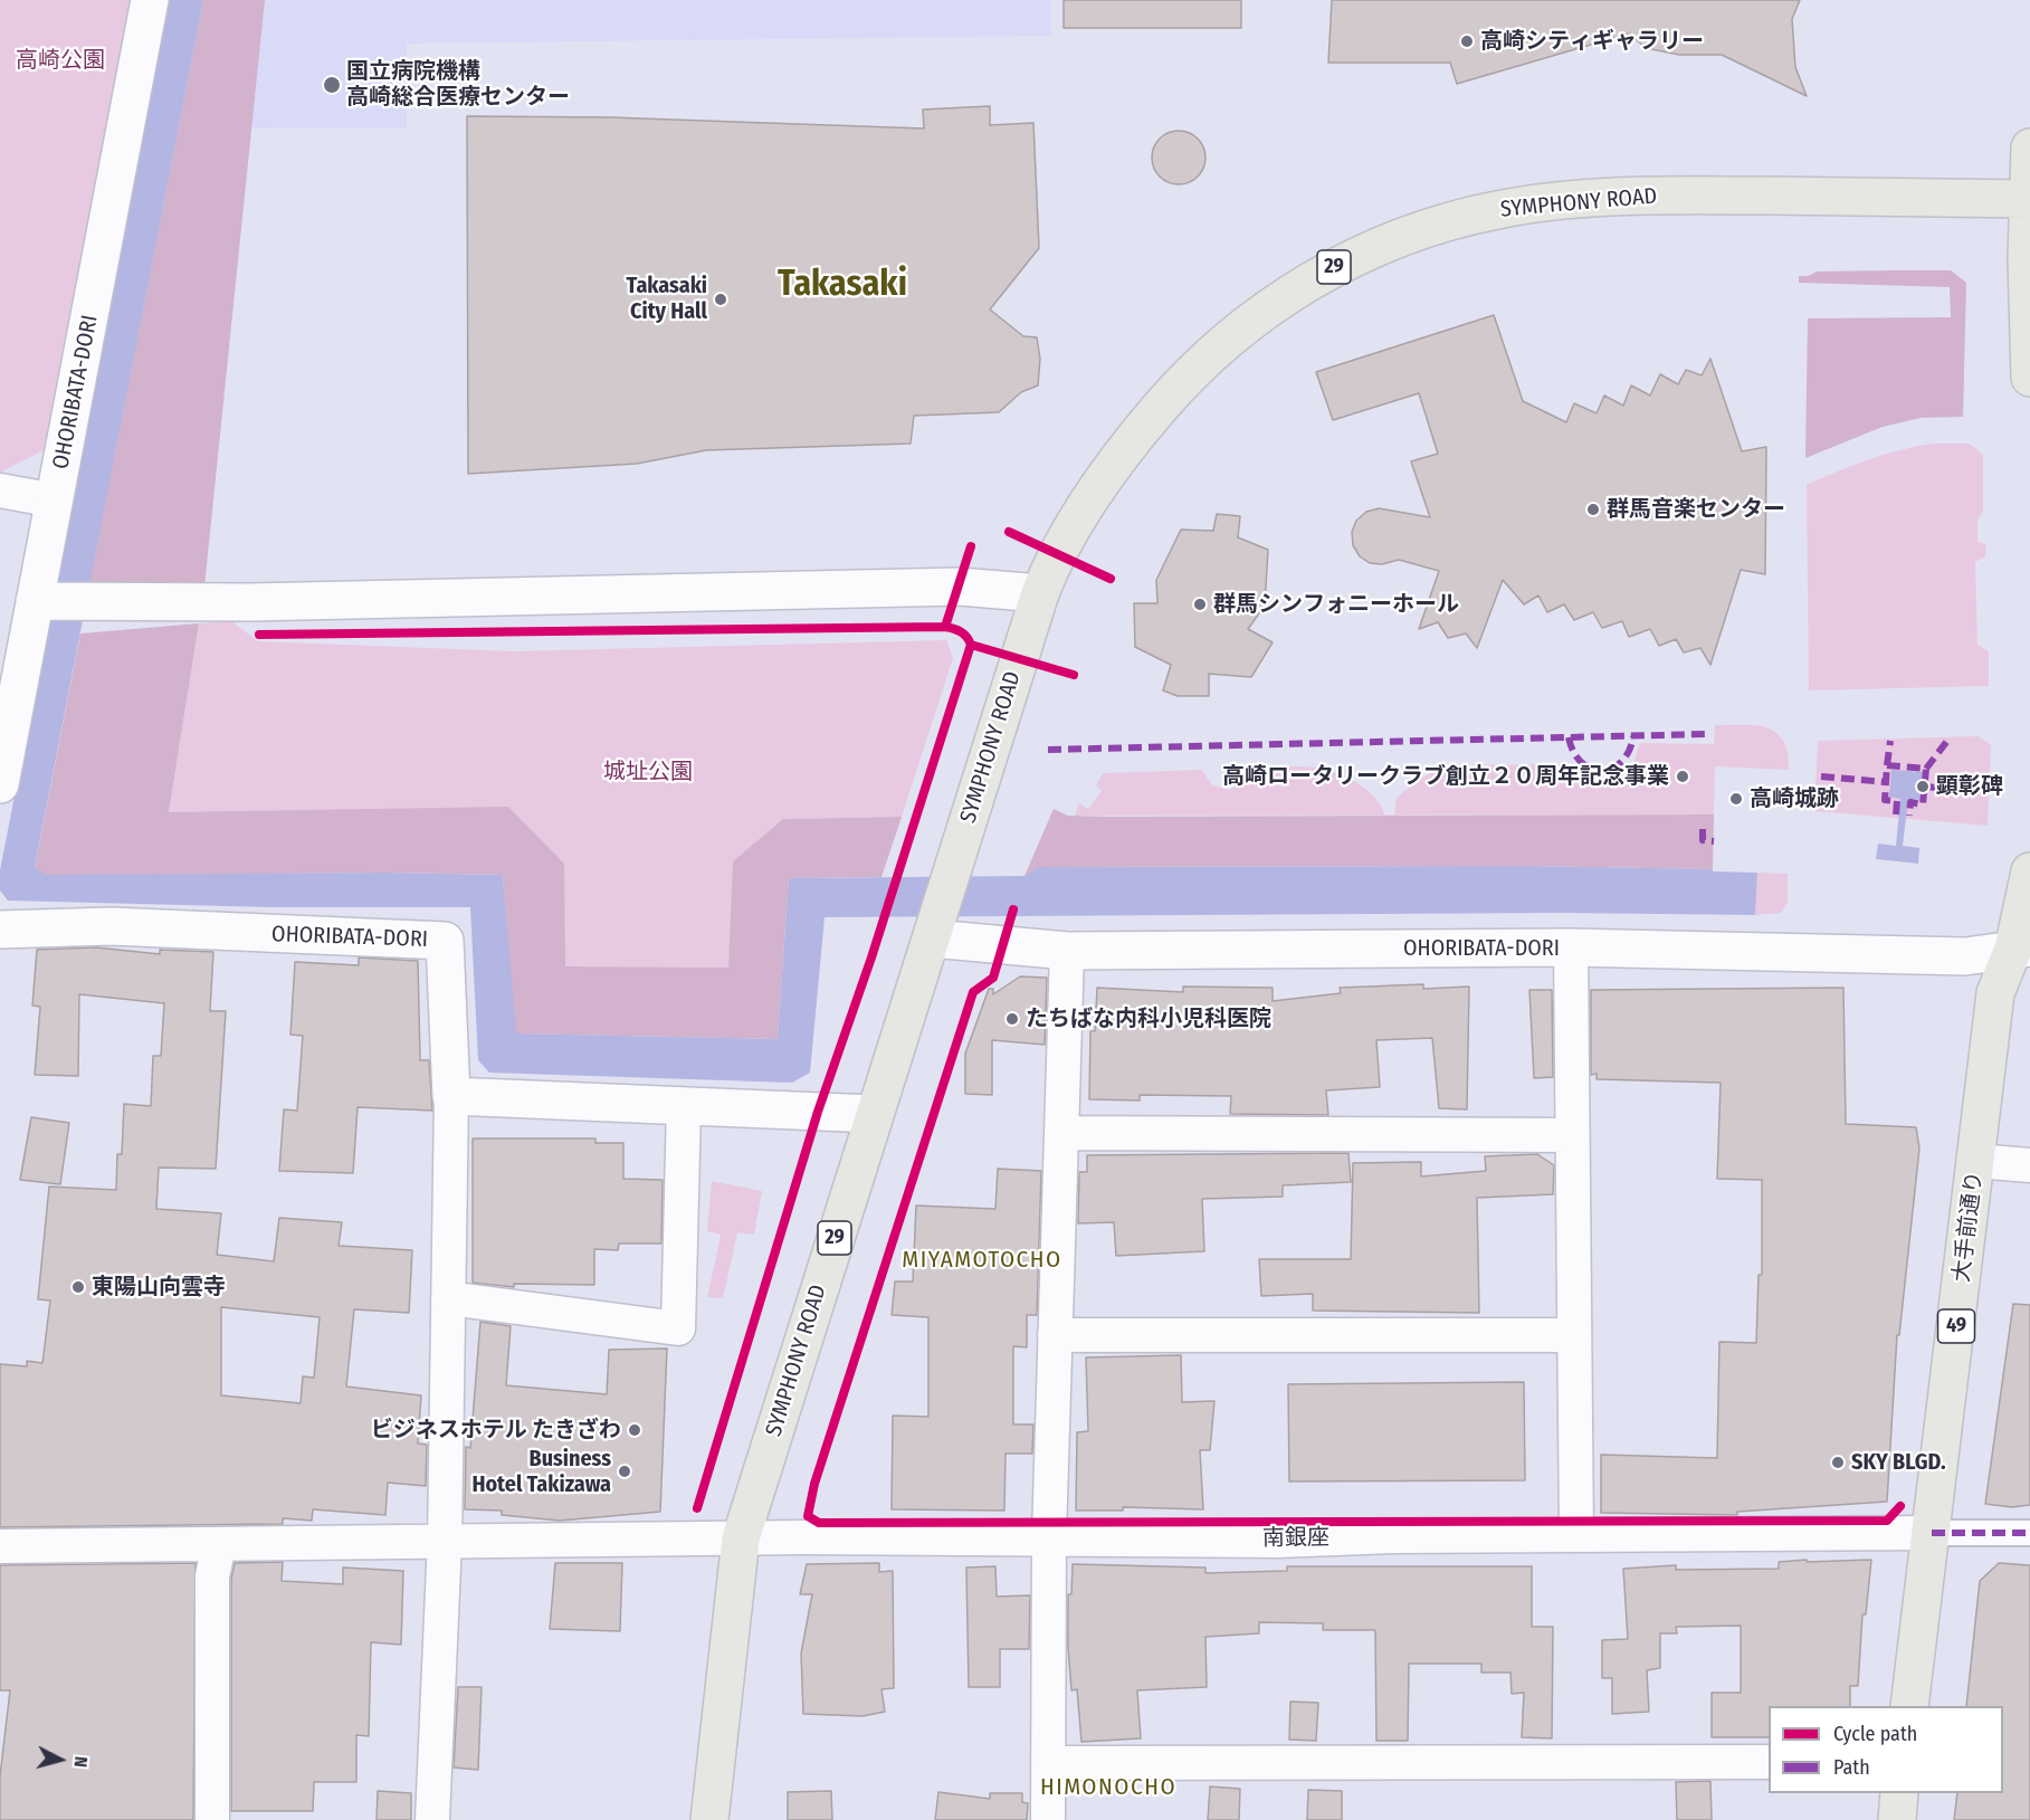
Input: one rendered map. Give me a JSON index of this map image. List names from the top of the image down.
{
  "streets": {
    "main road": [
      "SYMPHONY ROAD",
      "29",
      "大手前通り",
      "49"
    ],
    "street": ["OHORIBATA-DORI", "南銀座"]
  },
  "crossings": [
    ["SYMPHONY ROAD", "OHORIBATA-DORI"],
    ["SYMPHONY ROAD", "南銀座"],
    ["OHORIBATA-DORI", "大手前通り"],
    ["OHORIBATA-DORI", "49"],
    ["大手前通り", "49"],
    ["大手前通り", "南銀座"]
  ],
  "districts": ["Takasaki", "MIYAMOTOCHO", "HIMONOCHO"],
  "parks": ["高崎公園", "城址公園"],
  "places": [
    "高崎シティギャラリー",
    "国立病院機構 高崎総合医療センター",
    "Takasaki City Hall",
    "群馬音楽センター",
    "群馬シンフォニーホール",
    "高崎ロータリークラブ創立２０周年記念事業",
    "顕彰碑",
    "高崎城跡",
    "たちばな内科小児科医院",
    "東陽山向雲寺",
    "ビジネスホテル たきざわ",
    "SKY BLGD.",
    "Business Hotel Takizawa"
  ],
  "legend": ["Cycle path", "Path"],
  "north": "right"
}
